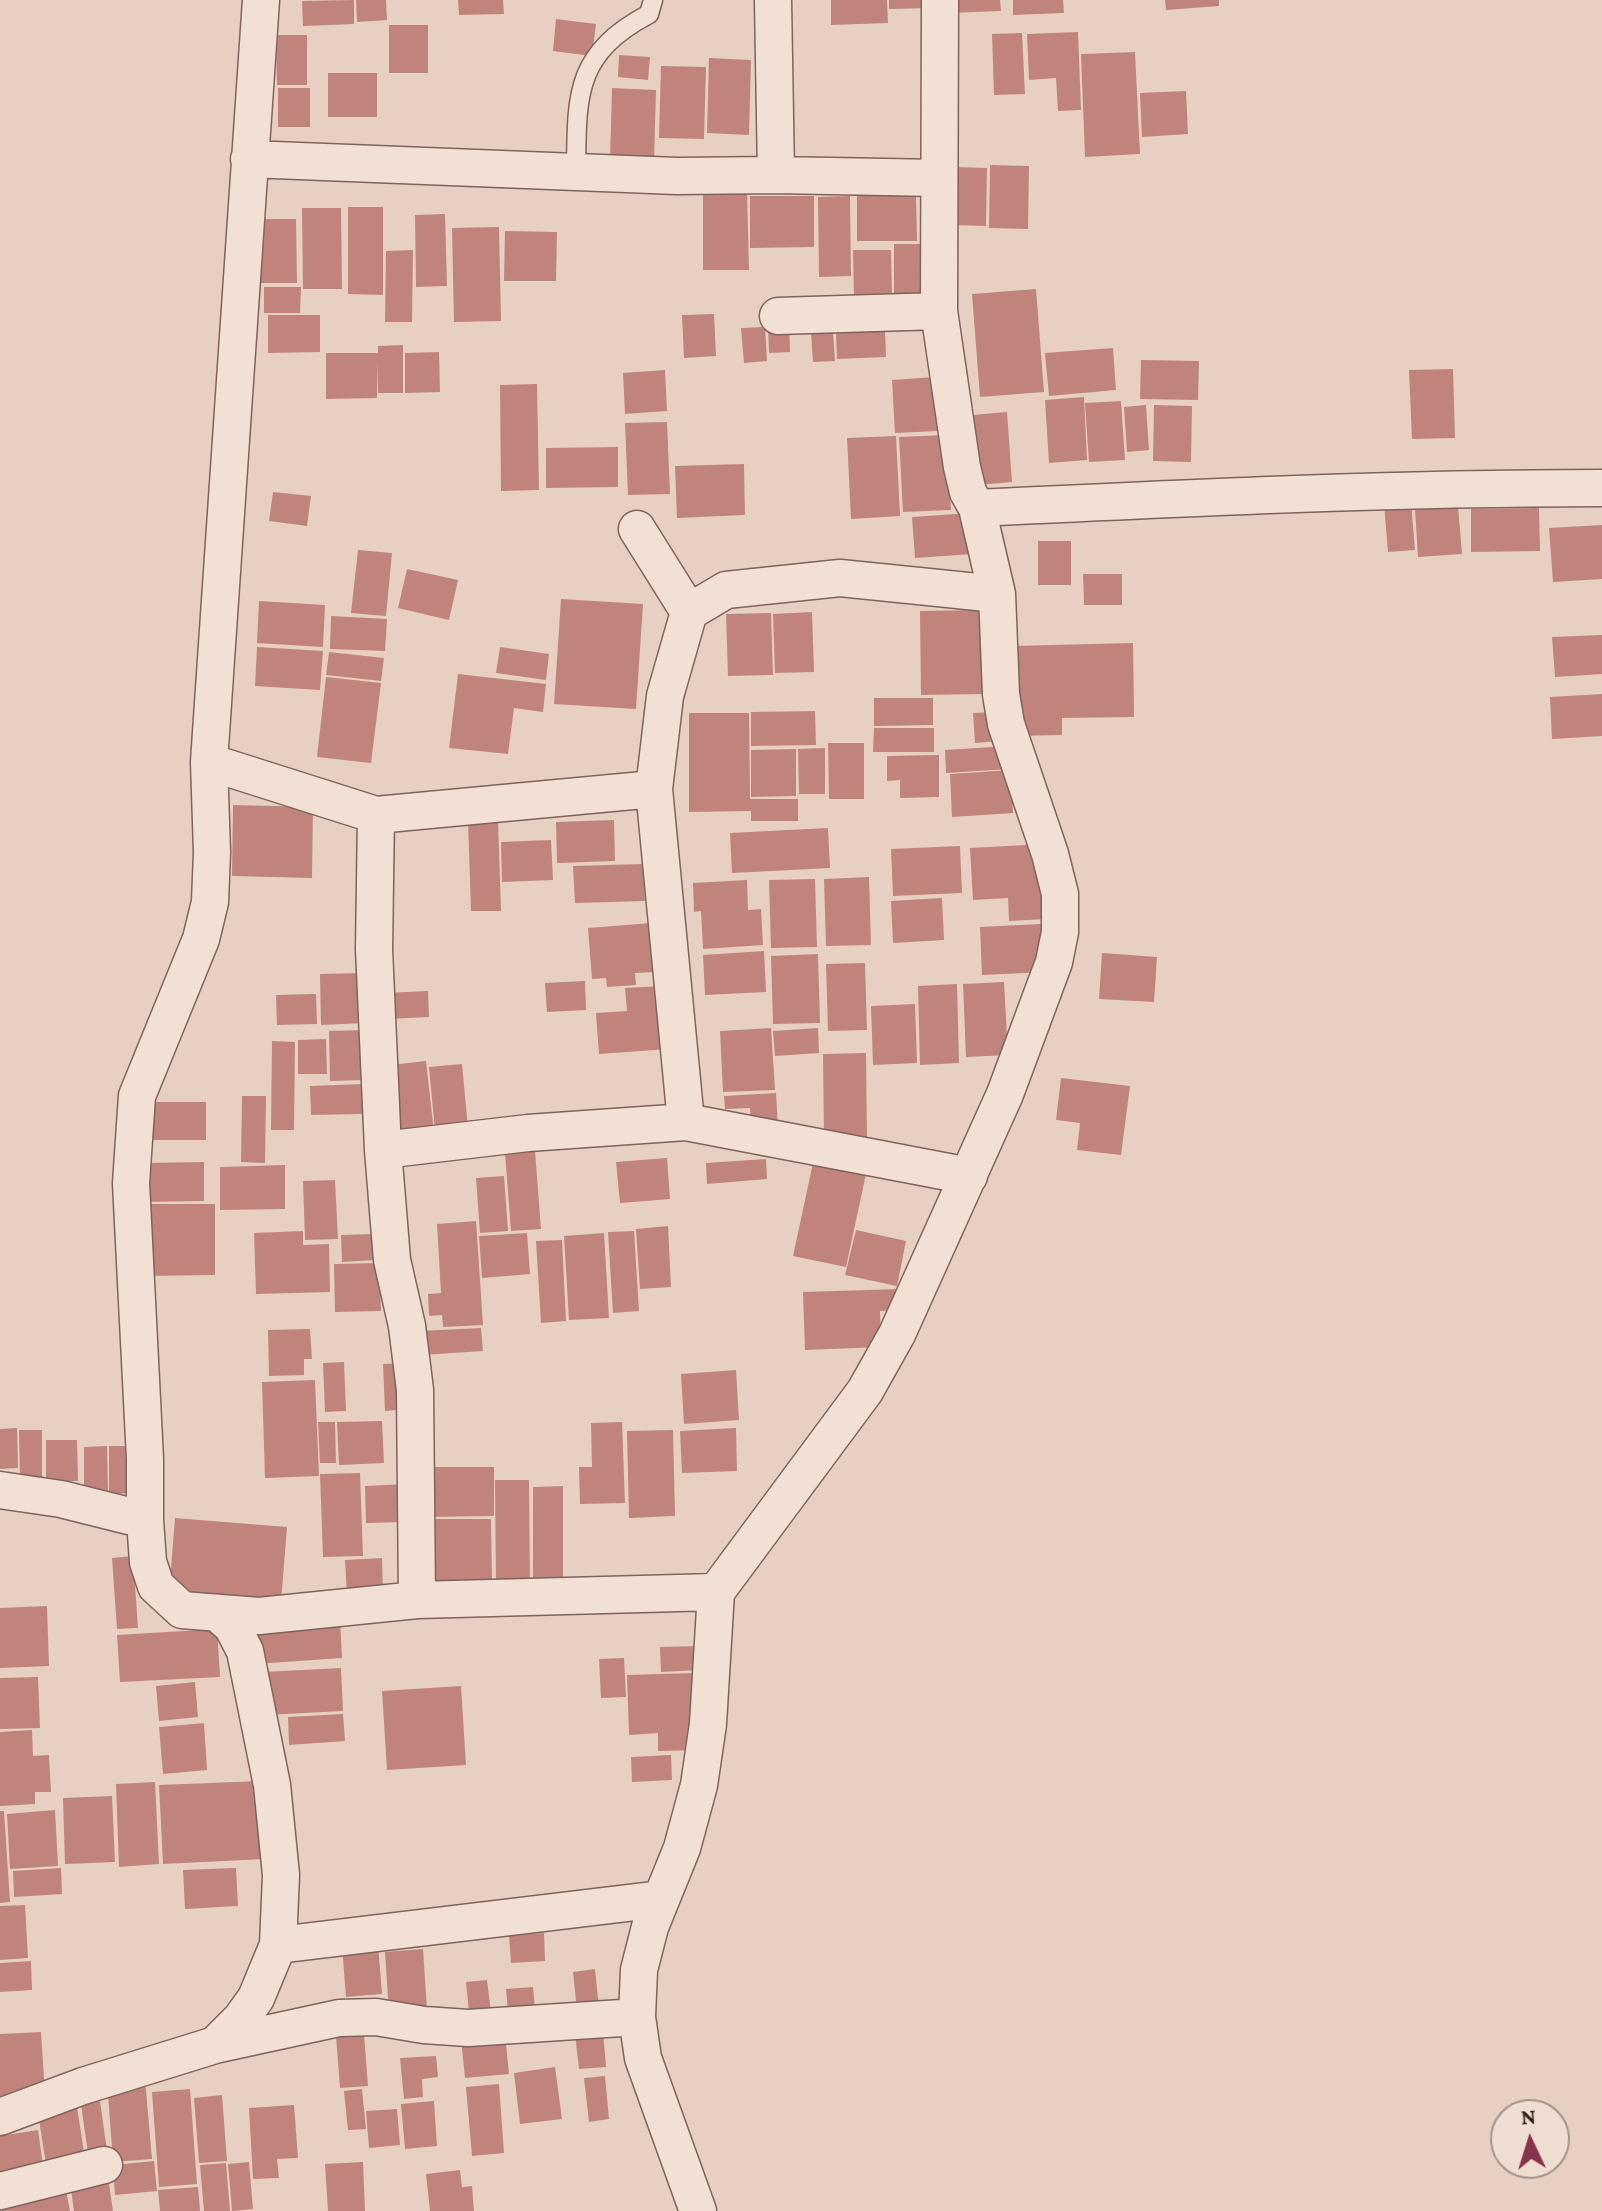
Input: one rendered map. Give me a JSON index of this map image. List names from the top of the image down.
{
  "north": "top"
}
